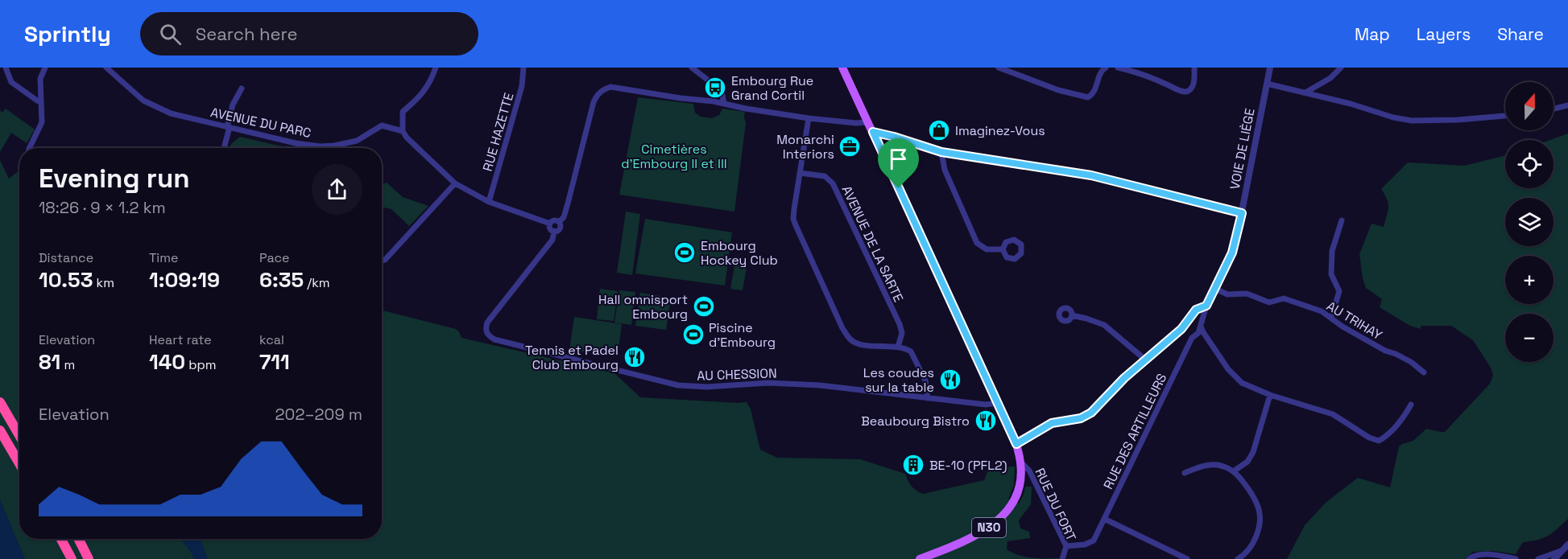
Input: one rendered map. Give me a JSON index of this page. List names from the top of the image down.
{
  "streets": {
    "main road": ["N30"],
    "street": [
      "AVENUE DU PARC",
      "RUE HAZETTE",
      "VOIE DE LIÈGE",
      "AVENUE DE LA SARTE",
      "AU TRIHAY",
      "AU CHESSION",
      "RUE DES ARTILLEURS",
      "RUE DU FORT"
    ]
  },
  "crossings": [
    ["VOIE DE LIÈGE", "AU TRIHAY"],
    ["VOIE DE LIÈGE", "RUE DES ARTILLEURS"],
    ["VOIE DE LIÈGE", "N30"],
    ["AU CHESSION", "N30"],
    ["RUE DES ARTILLEURS", "RUE DU FORT"],
    ["RUE DU FORT", "N30"]
  ],
  "parks": ["Cimetières d'Embourg II et III"],
  "places": {
    "bus stop": ["Embourg Rue Grand Cortil"],
    "shop": ["Imaginez-Vous"],
    "office": ["Monarchi Interiors"],
    "sports": ["Embourg Hockey Club", "Hall omnisport Embourg", "Piscine d’Embourg"],
    "restaurant": ["Tennis et Padel Club Embourg", "Les coudes sur la table", "Beaubourg Bistro"],
    "building": ["BE-10 (PFL2)"]
  },
  "north": "top",
  "page": {
    "header": "Sprintly",
    "search": "Search here",
    "nav": ["Map", "Layers", "Share"],
    "map_buttons": ["+", "−"],
    "heading": ["Evening run", "18:26 · 9 × 1.2 km"],
    "stats": [
      ["Distance", "10.53 km"],
      ["Time", "1:09:19"],
      ["Pace", "6:35 /km"],
      ["Elevation", "81 m"],
      ["Heart rate", "140 bpm"],
      ["kcal", "711"]
    ],
    "chart": ["Elevation", "202–209 m"]
  }
}
